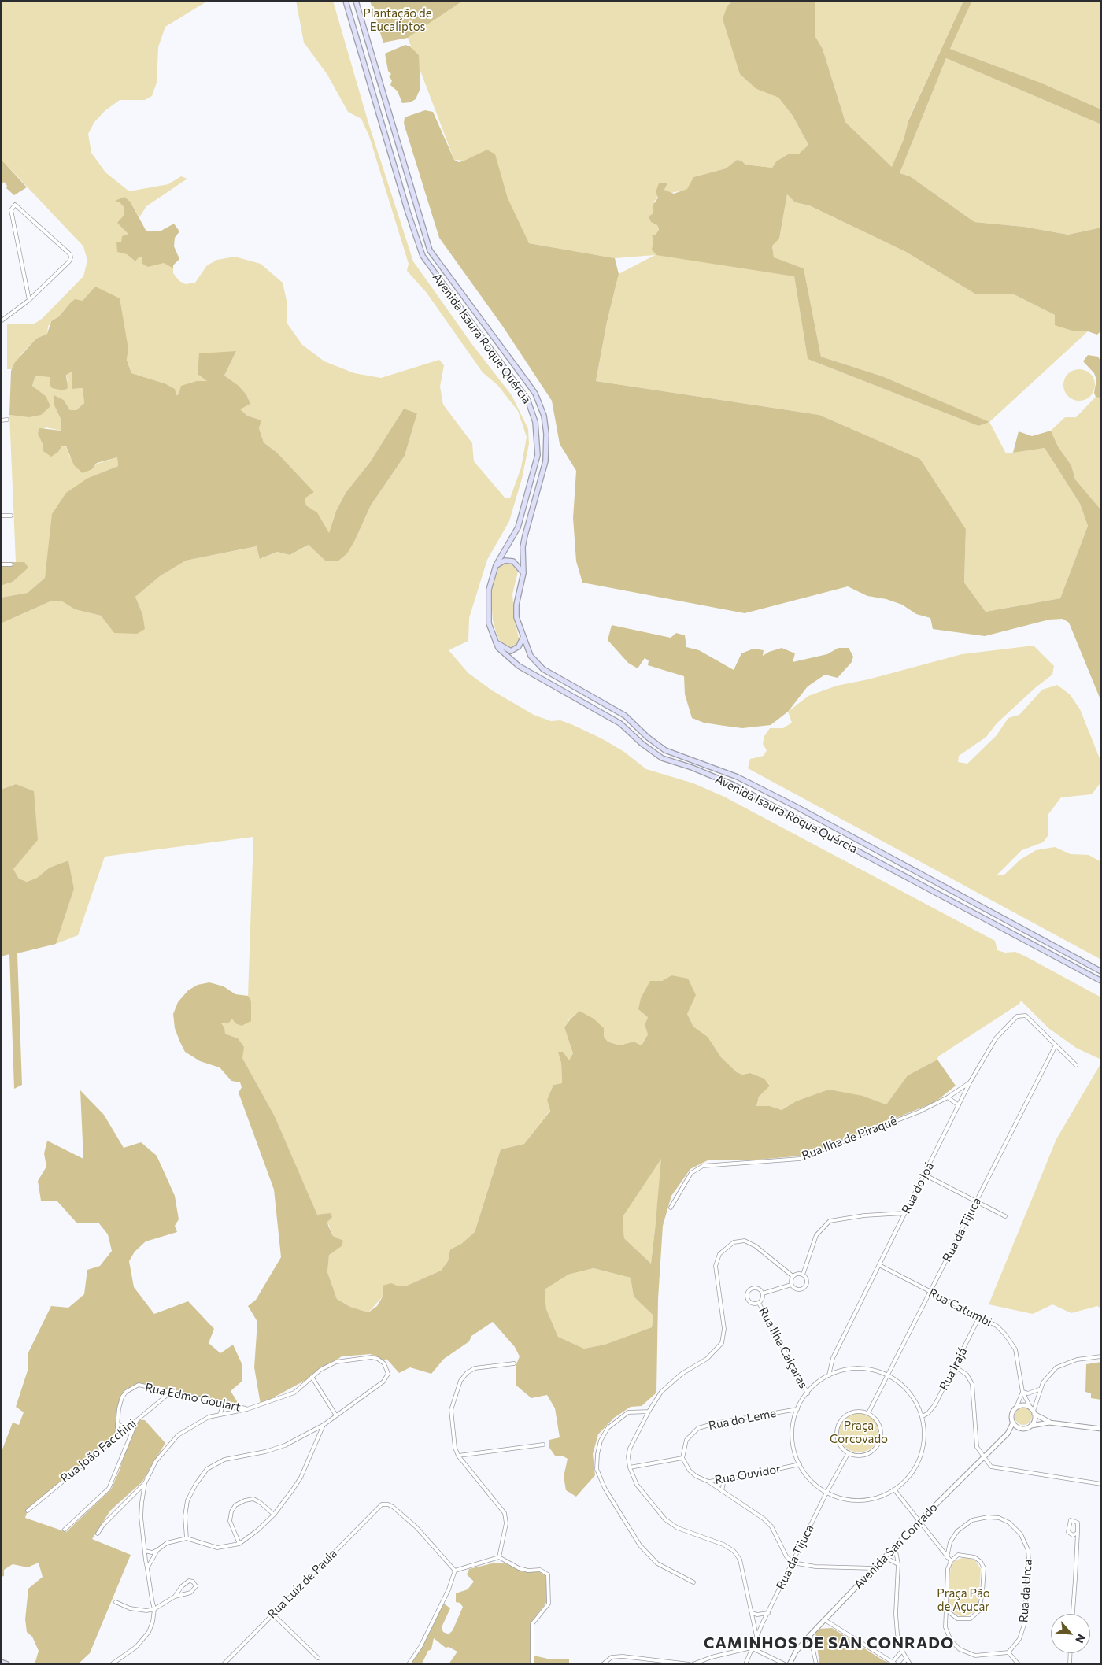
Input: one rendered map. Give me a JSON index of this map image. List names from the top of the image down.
{
  "streets": {
    "main road": ["Avenida Isaura Roque Quércia"],
    "street": [
      "Rua Ilha de Piraquê",
      "Rua do Joá",
      "Rua da Tijuca",
      "Rua Catumbi",
      "Rua Ilha Caiçaras",
      "Rua Irajá",
      "Rua Edmo Goulart",
      "Rua do Leme",
      "Rua João Facchini",
      "Rua Ouvidor",
      "Avenida San Conrado",
      "Rua Luíz de Paula",
      "Rua da Urca"
    ]
  },
  "crossings": [
    ["Rua Ilha de Piraquê", "Rua do Joá"],
    ["Rua do Joá", "Rua da Tijuca"],
    ["Rua do Joá", "Rua Catumbi"],
    ["Rua da Tijuca", "Rua Catumbi"],
    ["Rua Catumbi", "Rua Irajá"],
    ["Rua Catumbi", "Avenida San Conrado"],
    ["Rua Edmo Goulart", "Rua João Facchini"],
    ["Rua do Leme", "Rua Ouvidor"]
  ],
  "districts": ["CAMINHOS DE SAN CONRADO"],
  "parks": ["Plantação de Eucaliptos", "Praça Corcovado", "Praça Pão de Açucar"],
  "north": "bottom right"
}
